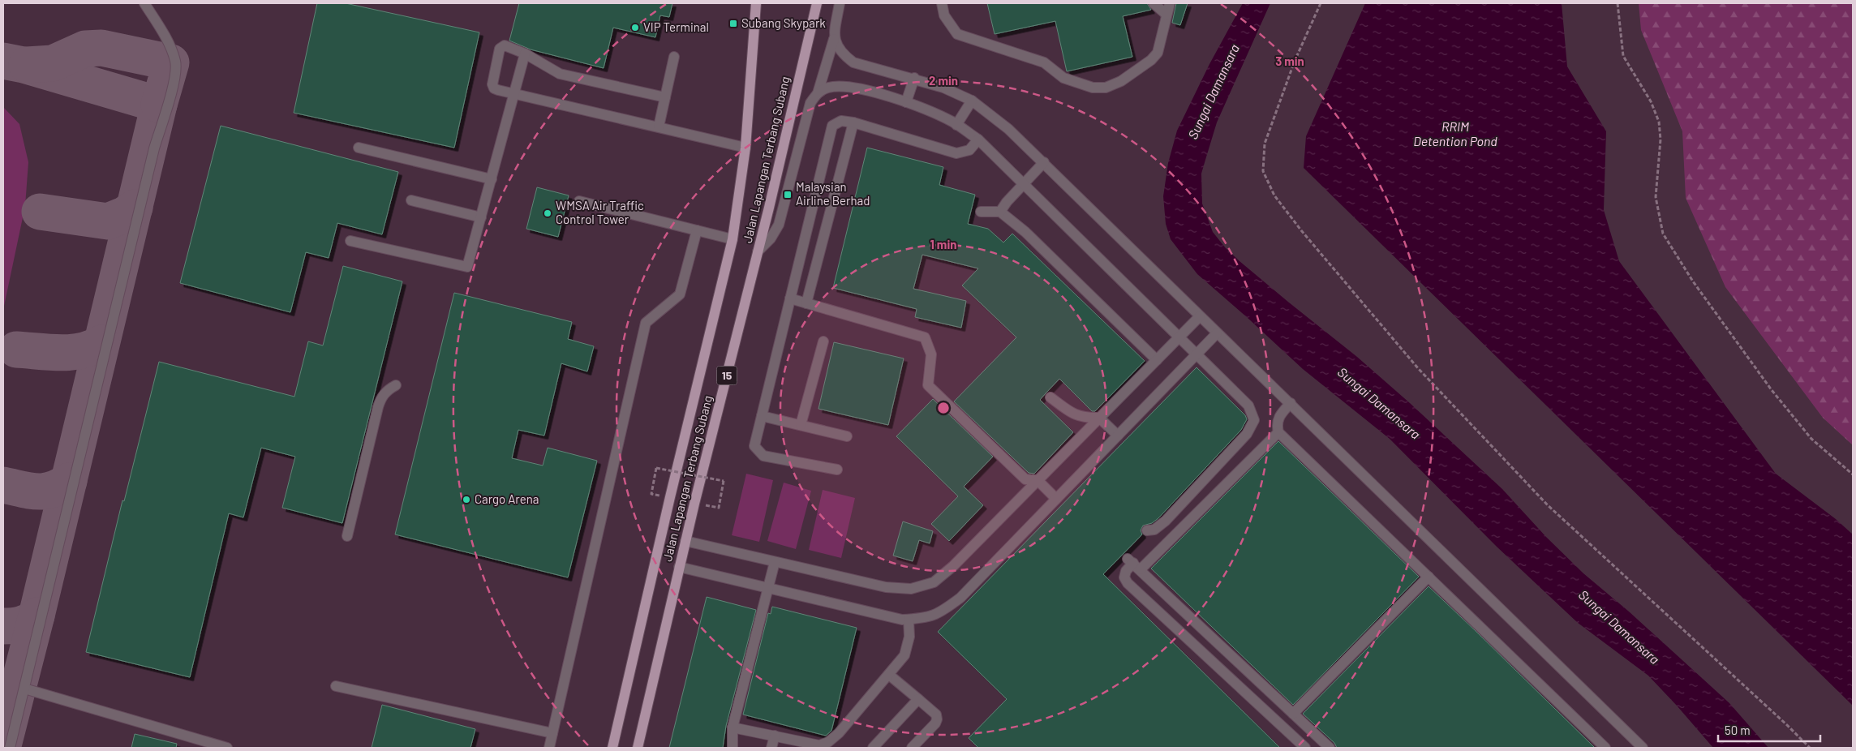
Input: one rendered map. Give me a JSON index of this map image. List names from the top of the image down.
{
  "streets": {
    "main road": ["Jalan Lapangan Terbang Subang", "15"]
  },
  "water": ["Sungai Damansara", "RRIM Detention Pond"],
  "places": {
    "transit": ["Subang Skypark", "Malaysian Airline Berhad"],
    "other": ["VIP Terminal", "WMSA Air Traffic Control Tower", "Cargo Arena"]
  },
  "scale_bar": "50 m",
  "rings": ["3 min", "2 min", "1 min"]
}
